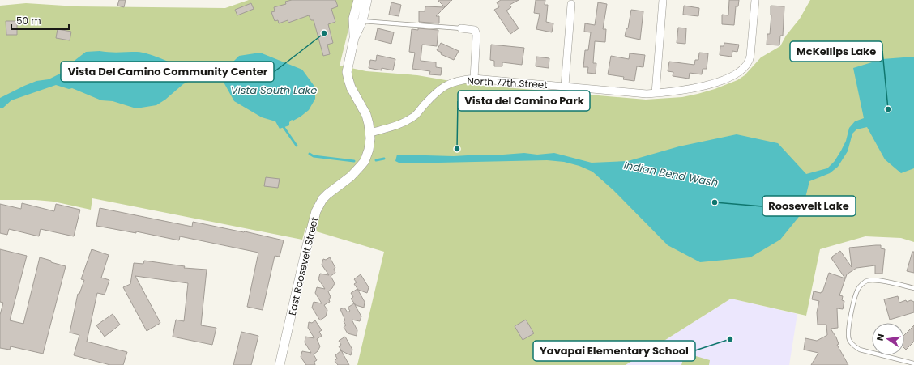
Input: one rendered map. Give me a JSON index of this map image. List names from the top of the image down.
{
  "streets": {
    "street": ["North 77th Street", "East Roosevelt Street"]
  },
  "crossings": [
    ["North 77th Street", "East Roosevelt Street"]
  ],
  "water": ["Vista South Lake", "Indian Bend Wash"],
  "places": [
    "Vista Del Camino Community Center",
    "McKellips Lake",
    "Vista del Camino Park",
    "Roosevelt Lake",
    "Yavapai Elementary School"
  ],
  "scale_bar": "50 m",
  "north": "left"
}
